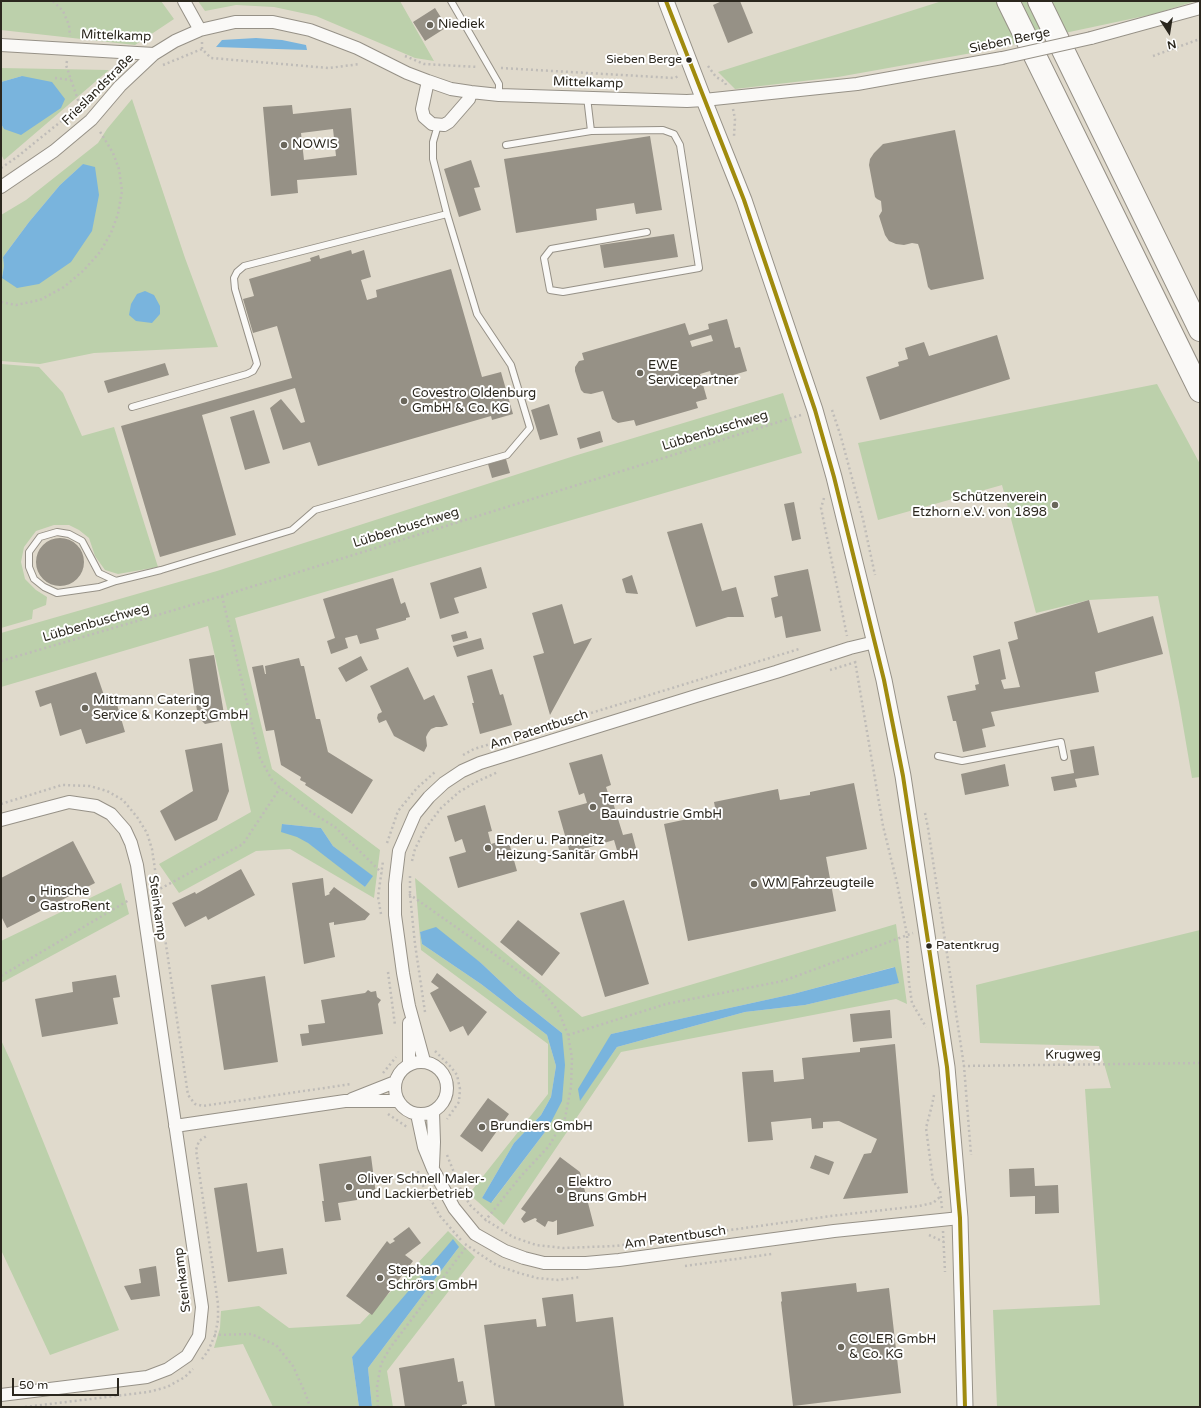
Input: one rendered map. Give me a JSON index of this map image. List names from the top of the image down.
{
  "streets": {
    "street": [
      "Mittelkamp",
      "Sieben Berge",
      "Frieslandstraße",
      "Am Patentbusch",
      "Steinkamp"
    ],
    "path": ["Lübbenbuschweg", "Krugweg"]
  },
  "crossings": [
    ["Mittelkamp", "Sieben Berge"],
    ["Mittelkamp", "Frieslandstraße"]
  ],
  "places": [
    "Niediek",
    "Sieben Berge",
    "NOWIS",
    "EWE Servicepartner",
    "Covestro Oldenburg GmbH & Co. KG",
    "Schützenverein Etzhorn e.V. von 1898",
    "Mittmann Catering Service & Konzept GmbH",
    "Terra Bauindustrie GmbH",
    "Ender u. Panneitz Heizung-Sanitär GmbH",
    "WM Fahrzeugteile",
    "Hinsche GastroRent",
    "Patentkrug",
    "Brundiers GmbH",
    "Oliver Schnell Maler- und Lackierbetrieb",
    "Elektro Bruns GmbH",
    "Stephan Schrörs GmbH",
    "COLER GmbH & Co. KG"
  ],
  "scale_bar": "50 m",
  "north": "bottom"
}
